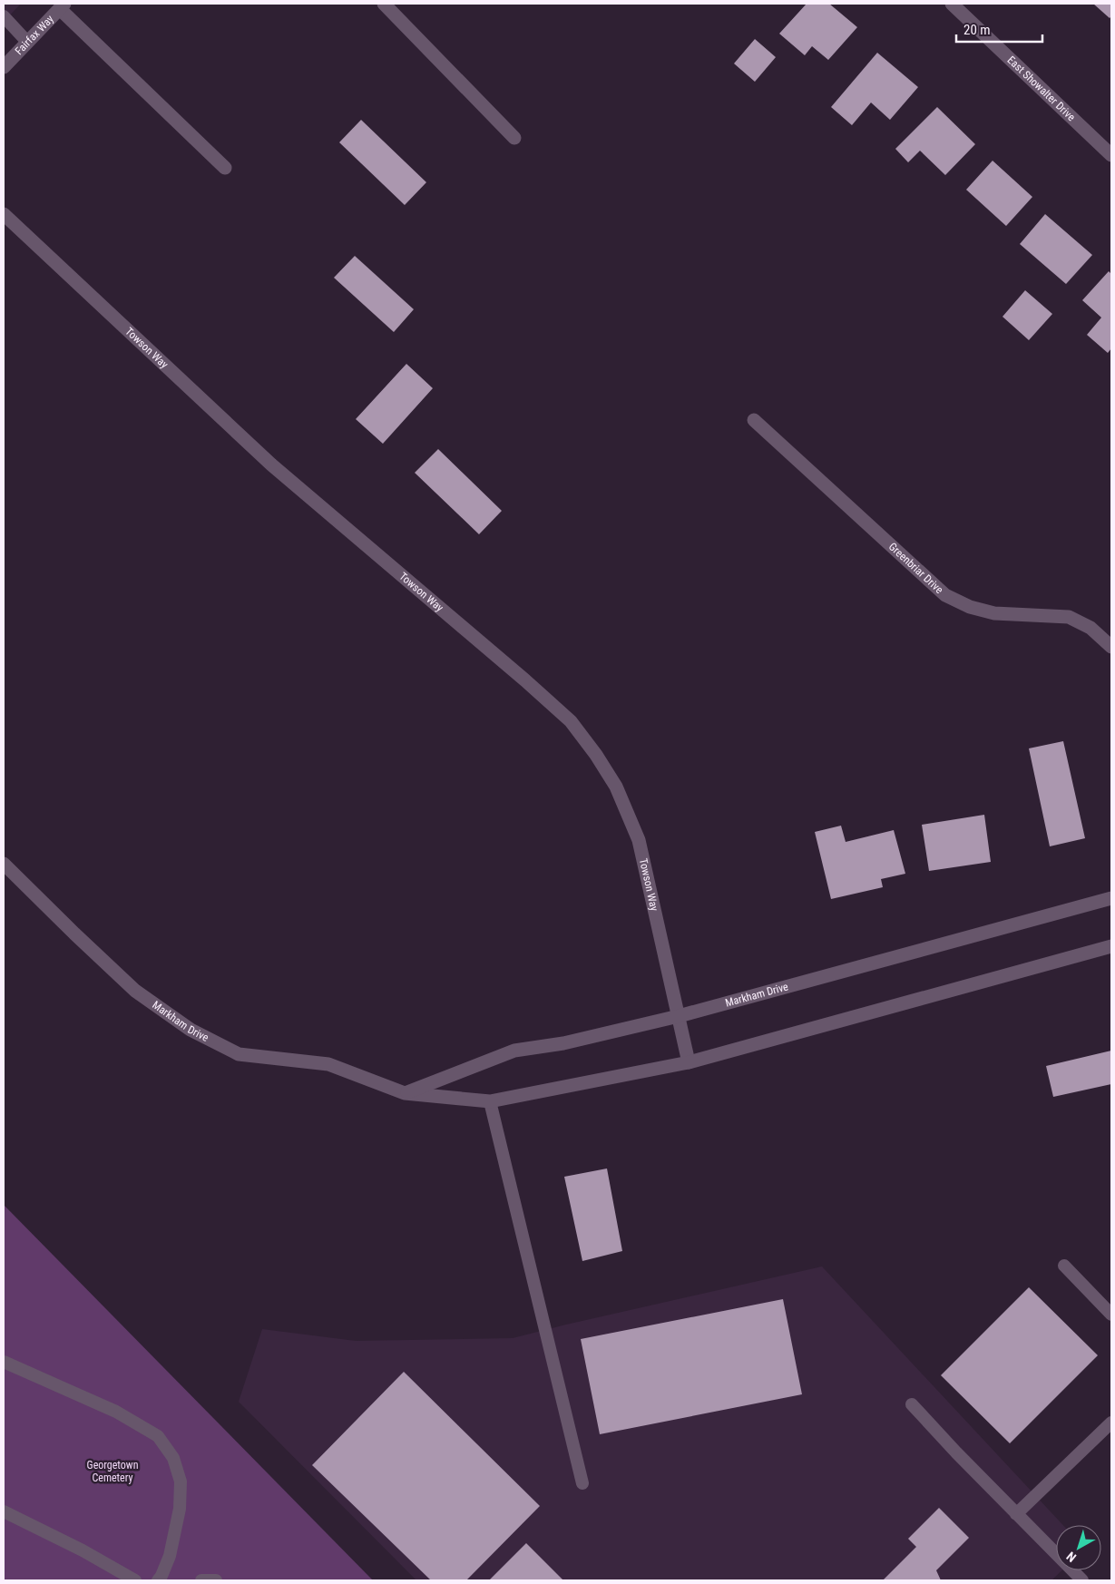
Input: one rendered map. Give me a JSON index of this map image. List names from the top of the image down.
{
  "streets": {
    "street": [
      "Fairfax Way",
      "East Showalter Drive",
      "Towson Way",
      "Greenbriar Drive",
      "Markham Drive"
    ]
  },
  "crossings": [
    ["Towson Way", "Markham Drive"]
  ],
  "parks": ["Georgetown Cemetery"],
  "scale_bar": "20 m",
  "north": "bottom left"
}
